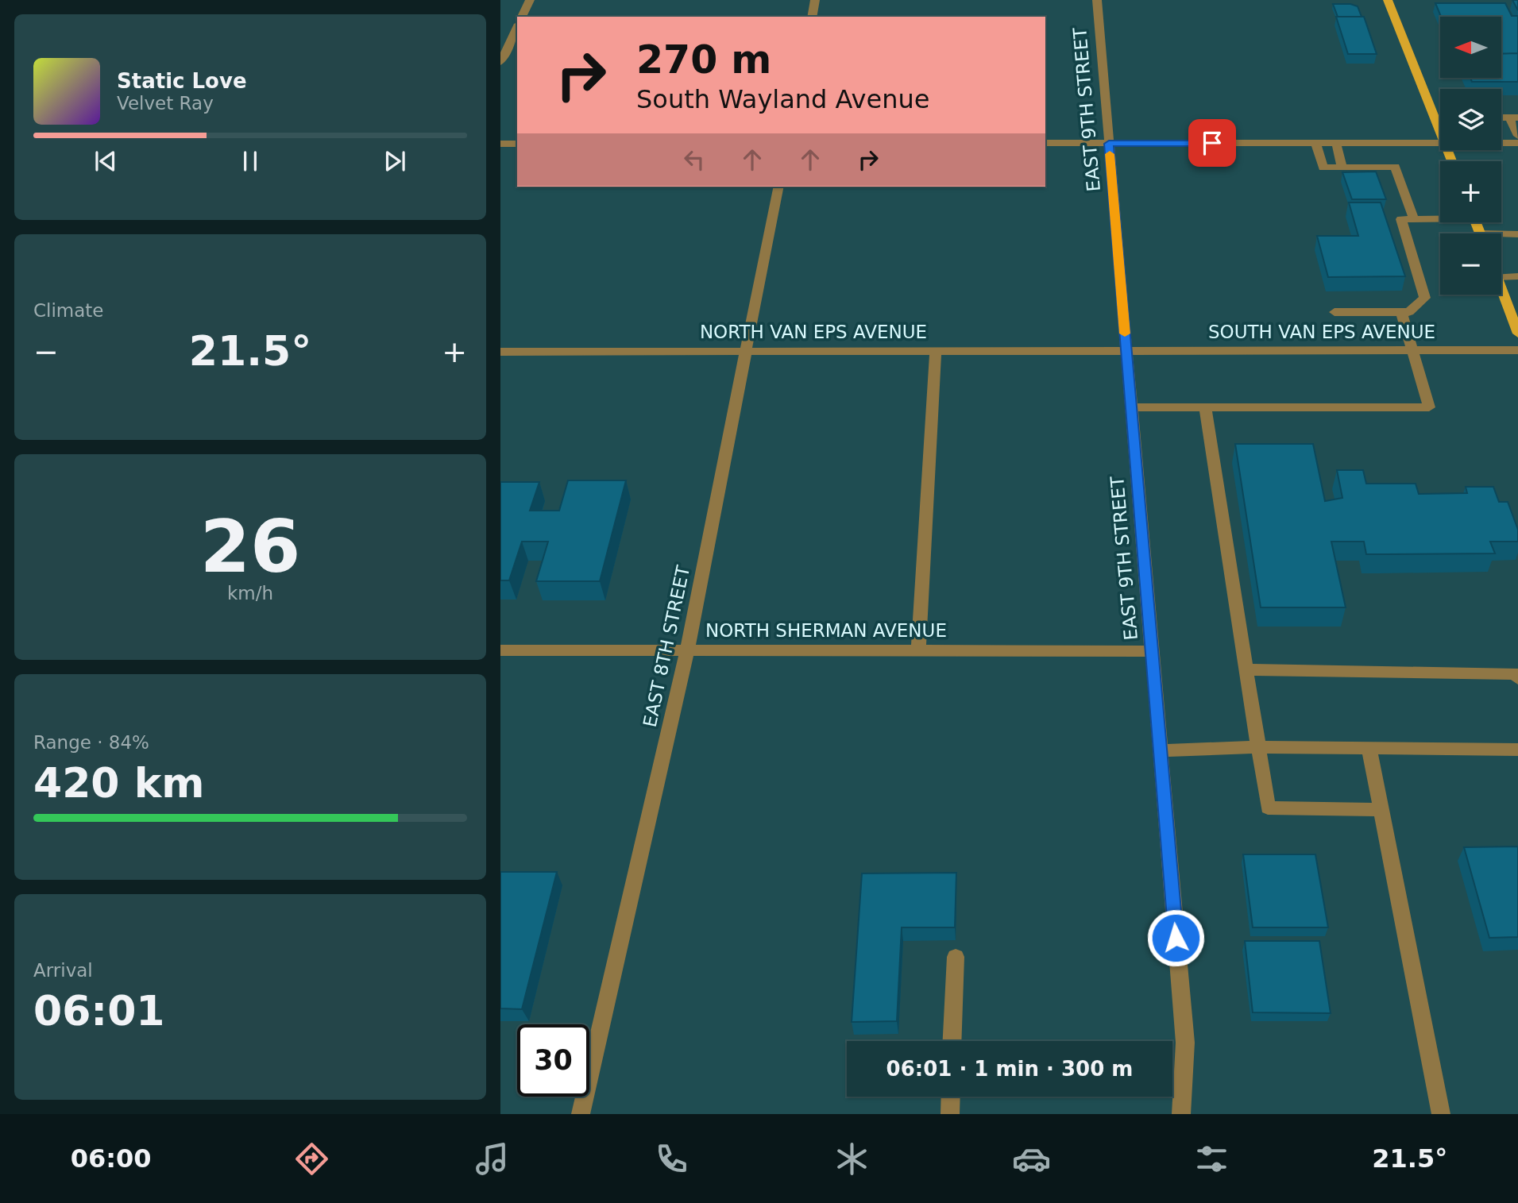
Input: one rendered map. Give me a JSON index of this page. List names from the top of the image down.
{
  "streets": {
    "street": [
      "EAST 9TH STREET",
      "NORTH VAN EPS AVENUE",
      "SOUTH VAN EPS AVENUE",
      "NORTH SHERMAN AVENUE",
      "EAST 8TH STREET"
    ]
  },
  "crossings": [
    ["EAST 9TH STREET", "NORTH VAN EPS AVENUE"],
    ["EAST 9TH STREET", "SOUTH VAN EPS AVENUE"],
    ["EAST 9TH STREET", "NORTH SHERMAN AVENUE"],
    ["NORTH VAN EPS AVENUE", "SOUTH VAN EPS AVENUE"],
    ["NORTH VAN EPS AVENUE", "EAST 8TH STREET"],
    ["NORTH SHERMAN AVENUE", "EAST 8TH STREET"]
  ],
  "north": "left",
  "page": {
    "map_buttons": ["+", "−"],
    "turn": ["270 m", "South Wayland Avenue"],
    "song": ["Static Love", "Velvet Ray"],
    "tile": [
      "Climate",
      ["26", "km/h"],
      ["Range · 84%", "420 km"],
      ["Arrival", "06:01"]
    ],
    "heat": ["−", "21.5°", "+"],
    "limit": "30",
    "trip": "06:01 · 1 min · 300 m",
    "tabs": ["06:00", "21.5°"]
  }
}
